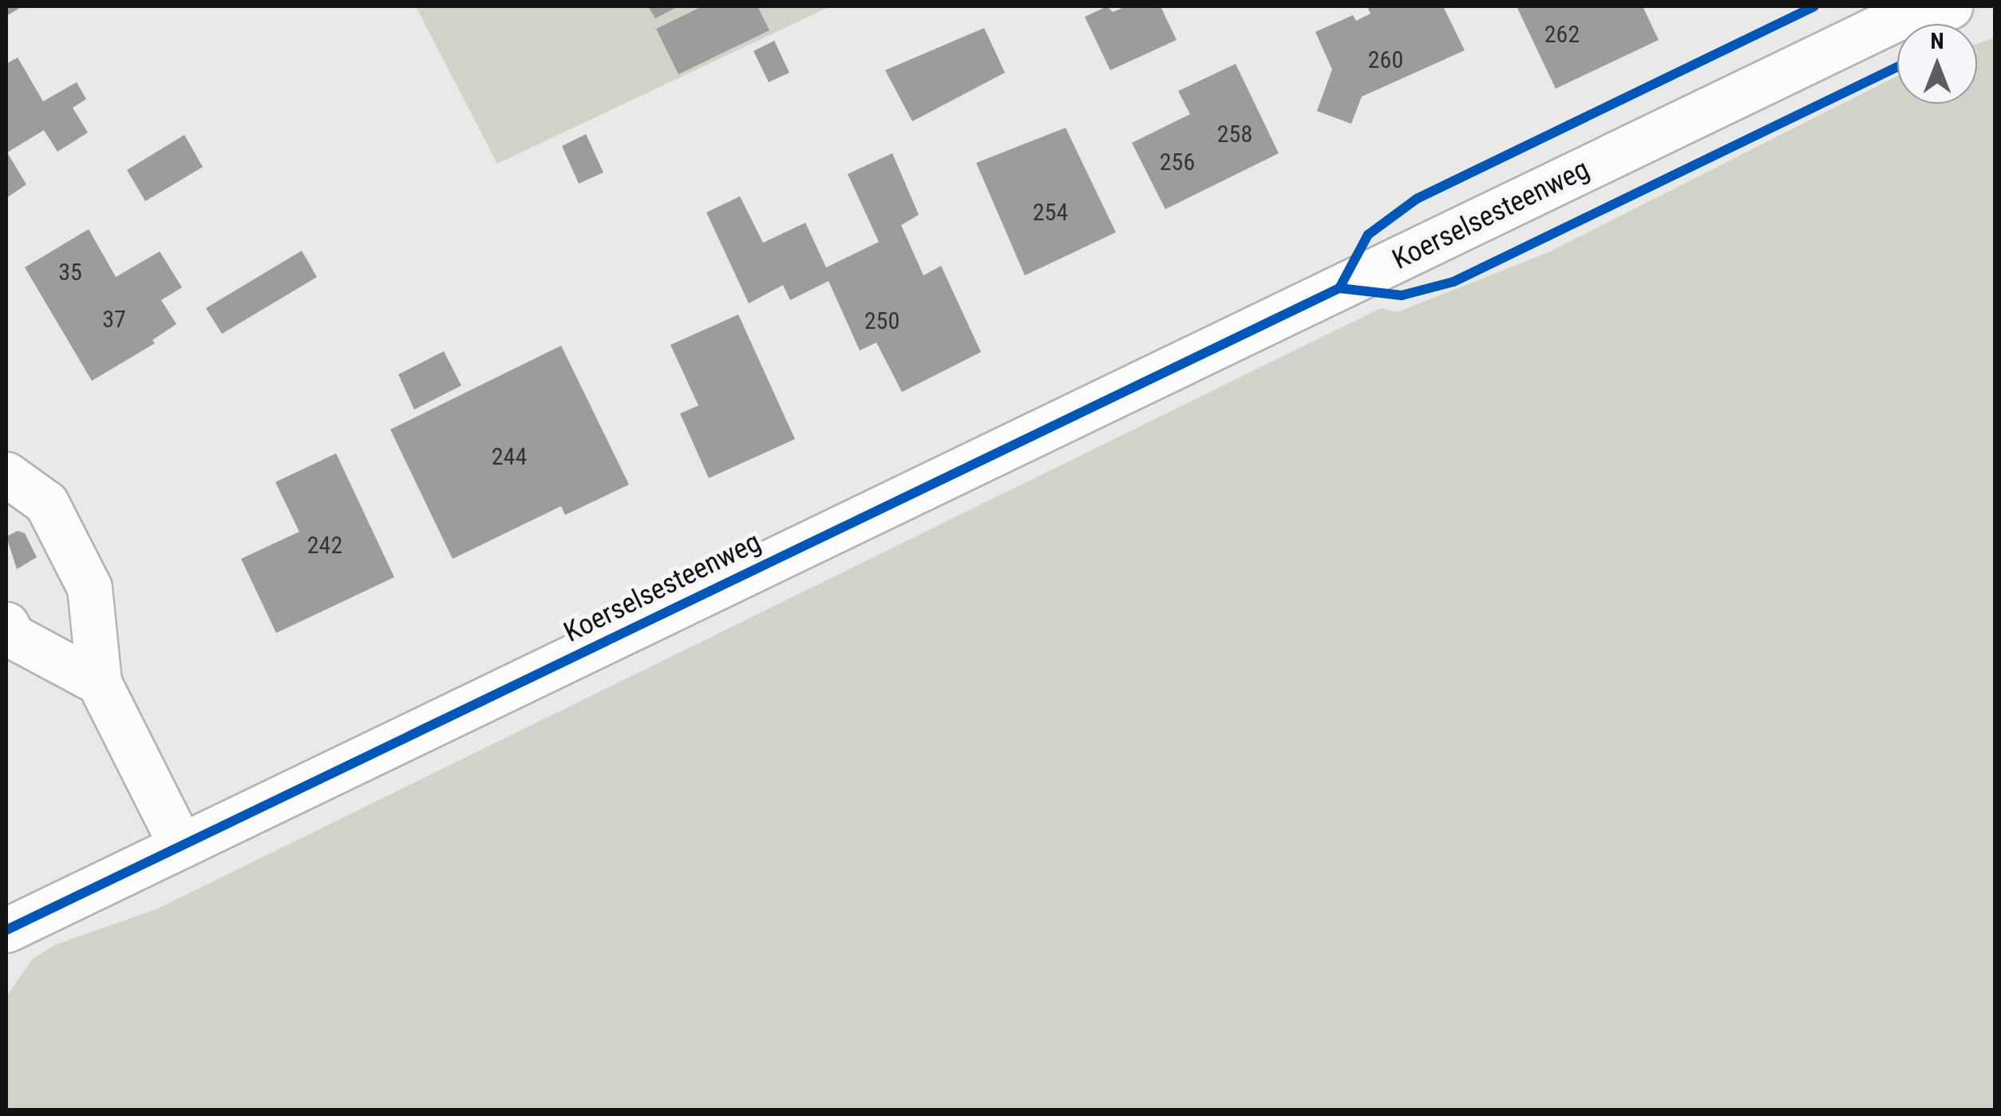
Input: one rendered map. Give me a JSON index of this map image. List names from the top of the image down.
{
  "streets": {
    "street": ["Koerselsesteenweg"]
  },
  "house_numbers": [
    "262",
    "260",
    "258",
    "256",
    "254",
    "35",
    "37",
    "250",
    "244",
    "242"
  ],
  "north": "top"
}
